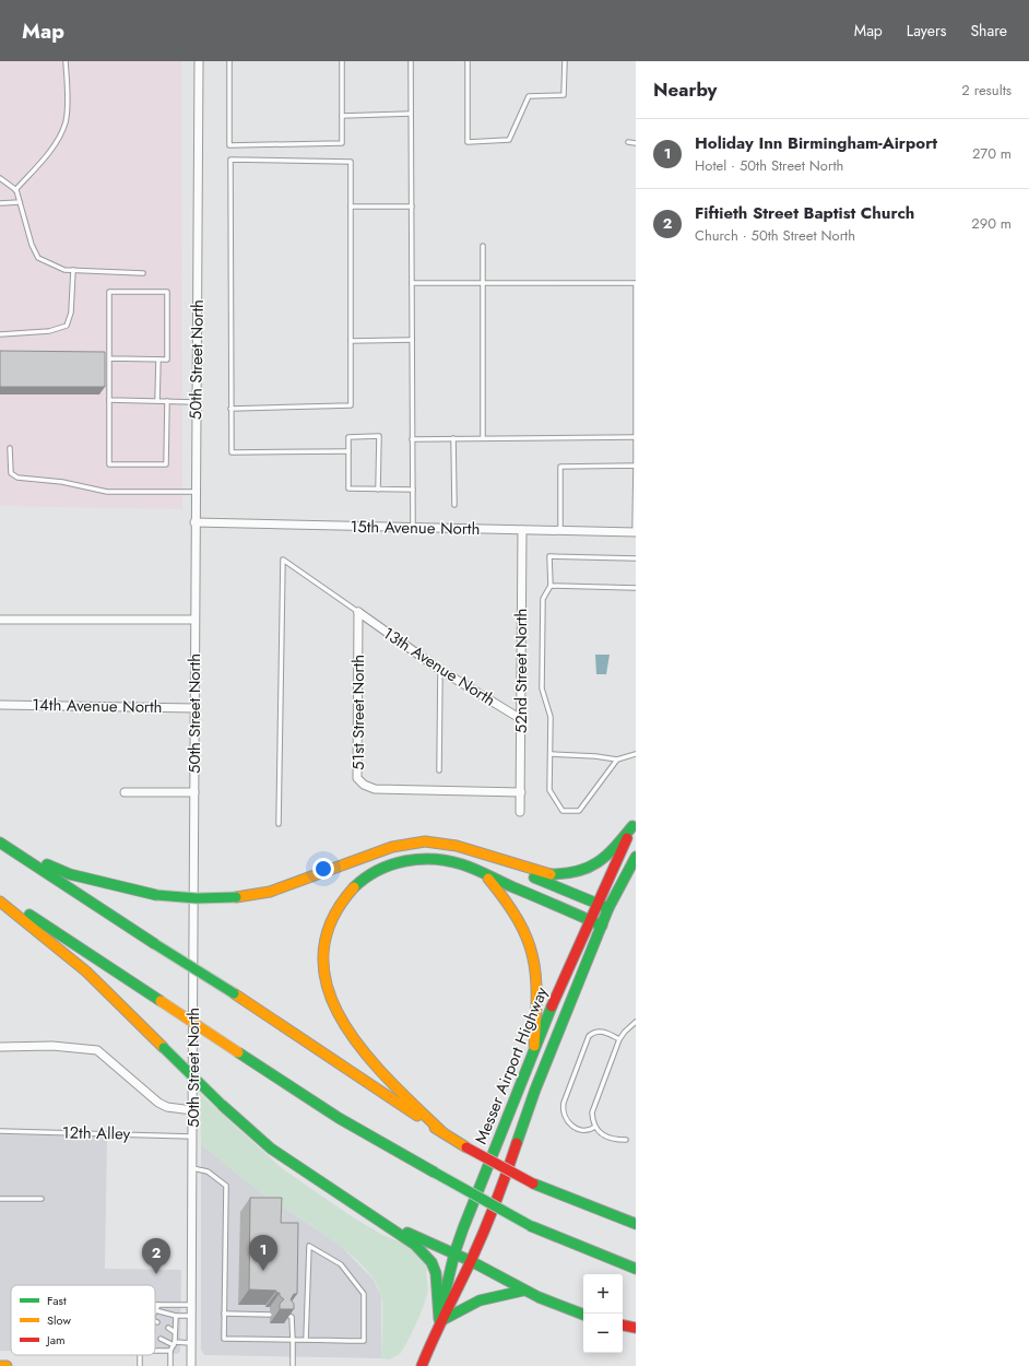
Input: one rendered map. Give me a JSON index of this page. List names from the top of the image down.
{
  "streets": {
    "main road": ["Messer Airport Highway"],
    "street": [
      "50th Street North",
      "15th Avenue North",
      "13th Avenue North",
      "52nd Street North",
      "14th Avenue North",
      "51st Street North"
    ],
    "lane": ["12th Alley"]
  },
  "crossings": [
    ["50th Street North", "15th Avenue North"],
    ["50th Street North", "14th Avenue North"],
    ["50th Street North", "12th Alley"],
    ["15th Avenue North", "52nd Street North"],
    ["13th Avenue North", "52nd Street North"],
    ["13th Avenue North", "51st Street North"],
    ["52nd Street North", "51st Street North"]
  ],
  "legend": ["Fast", "Slow", "Jam"],
  "page": {
    "header": "Map",
    "nav": ["Map", "Layers", "Share"],
    "heading": ["Nearby", "2 results"],
    "list": [
      {
        "mark": "1",
        "name": "Holiday Inn Birmingham-Airport",
        "note": "Hotel · 50th Street North",
        "value": "270 m"
      },
      {
        "mark": "2",
        "name": "Fiftieth Street Baptist Church",
        "note": "Church · 50th Street North",
        "value": "290 m"
      }
    ],
    "pins": ["1", "2"],
    "map_buttons": ["+", "−"]
  }
}
